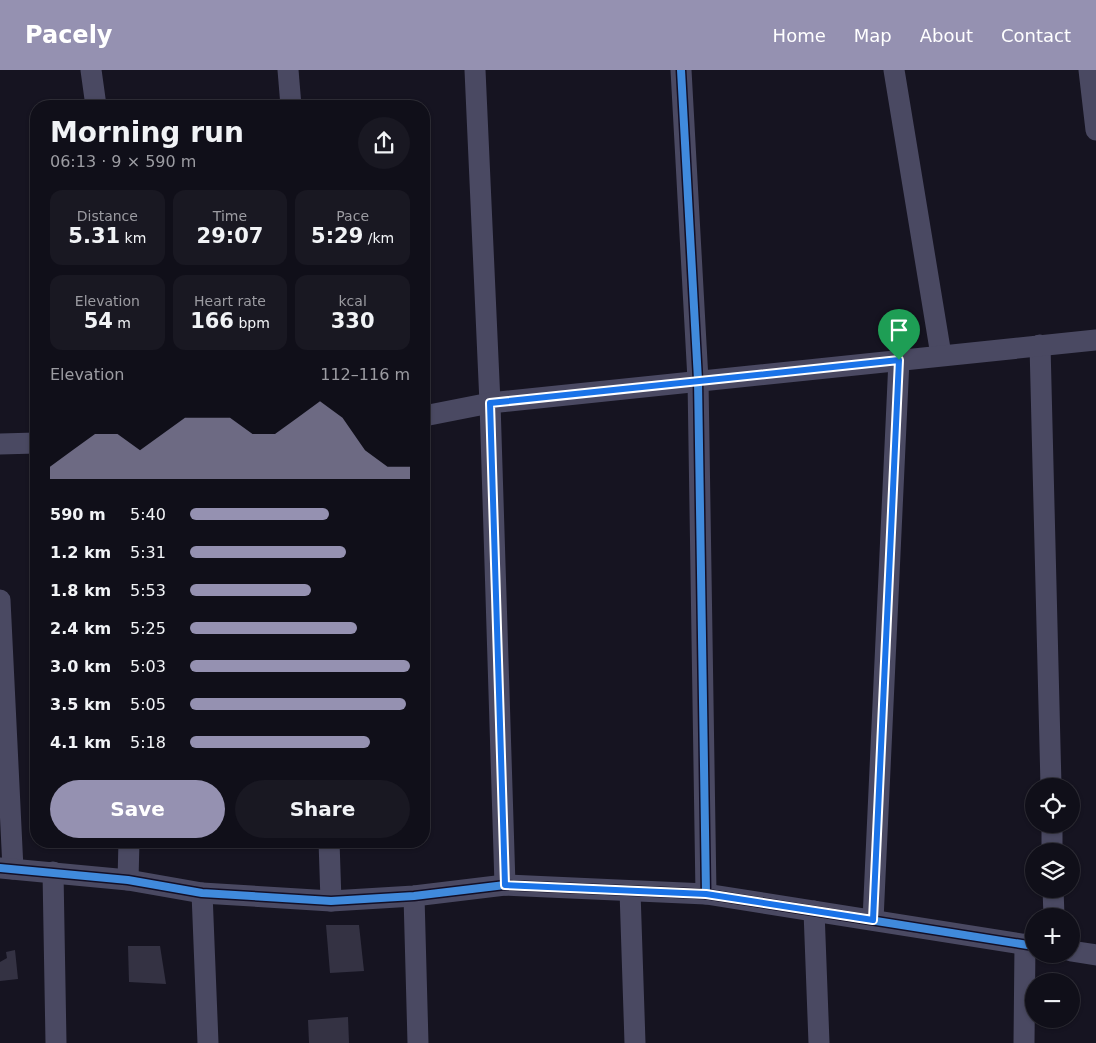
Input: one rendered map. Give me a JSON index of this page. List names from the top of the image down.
{
  "page": {
    "header": "Pacely",
    "nav": [
      "Home",
      "Map",
      "About",
      "Contact"
    ],
    "heading": ["Morning run", "06:13 · 9 × 590 m"],
    "stats": [
      ["Distance", "5.31 km"],
      ["Time", "29:07"],
      ["Pace", "5:29 /km"],
      ["Elevation", "54 m"],
      ["Heart rate", "166 bpm"],
      ["kcal", "330"]
    ],
    "chart": ["Elevation", "112–116 m"],
    "list": [
      {
        "name": "590 m",
        "note": "5:40"
      },
      {
        "name": "1.2 km",
        "note": "5:31"
      },
      {
        "name": "1.8 km",
        "note": "5:53"
      },
      {
        "name": "2.4 km",
        "note": "5:25"
      },
      {
        "name": "3.0 km",
        "note": "5:03"
      },
      {
        "name": "3.5 km",
        "note": "5:05"
      },
      {
        "name": "4.1 km",
        "note": "5:18"
      }
    ],
    "buttons": ["Save", "Share"],
    "map_buttons": ["+", "−"]
  }
}
